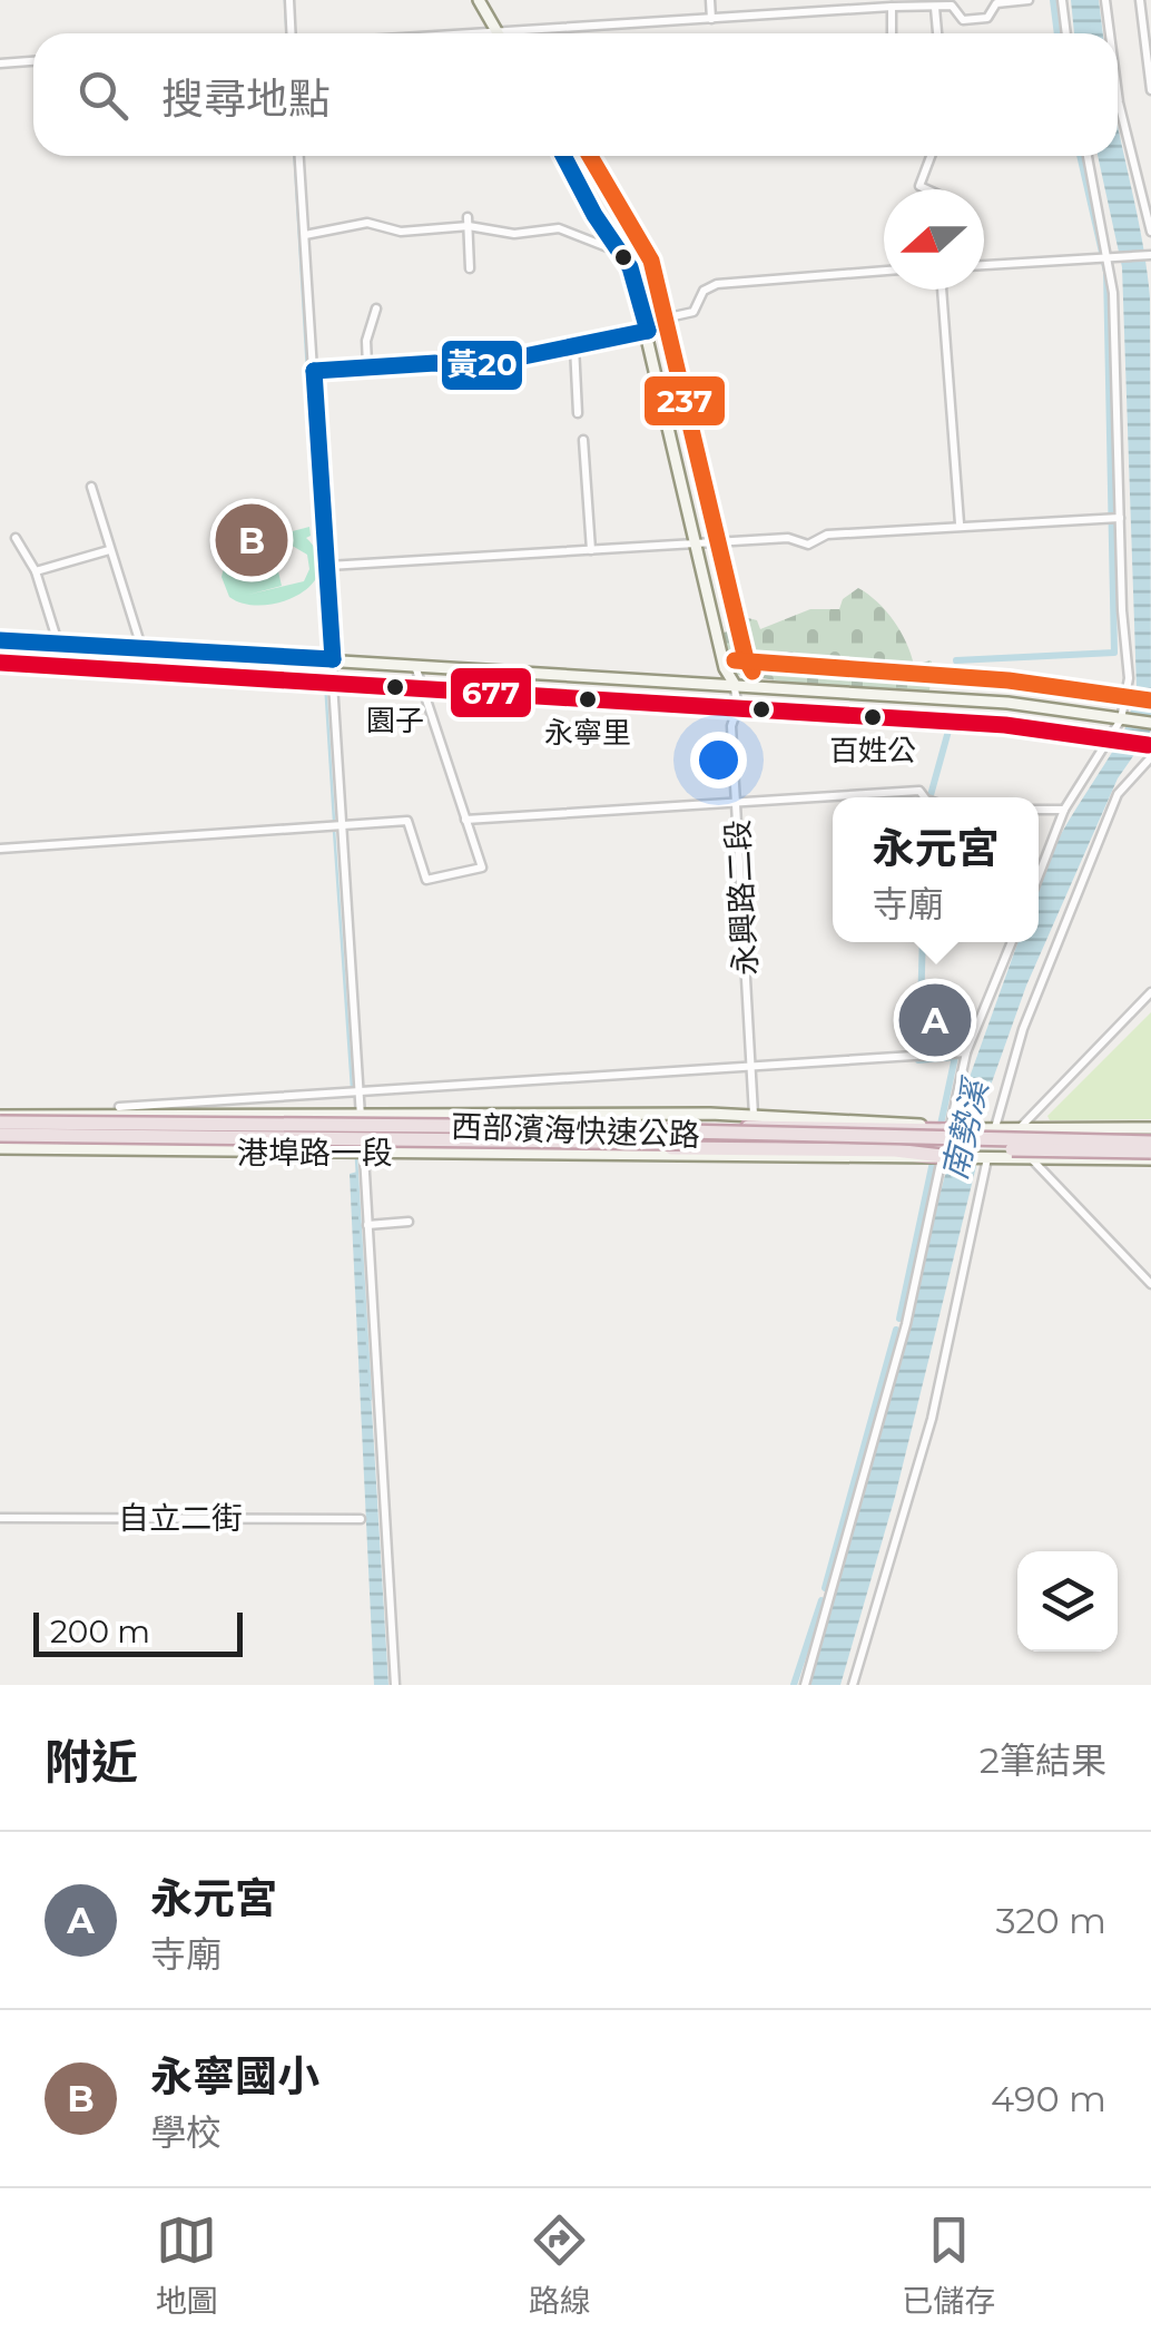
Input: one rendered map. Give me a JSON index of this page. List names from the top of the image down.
{
  "streets": {
    "highway": ["西部濱海快速公路"],
    "street": ["永興路二段", "港埠路一段", "自立二街"]
  },
  "crossings": [
    ["永興路二段", "港埠路一段"],
    ["西部濱海快速公路", "港埠路一段"]
  ],
  "water": ["南勢溪"],
  "places": ["園子", "永寧里", "百姓公"],
  "lines": ["transit line 黃20", "transit line 237", "transit line 677"],
  "scale_bar": "200 m",
  "north": "left",
  "page": {
    "search": "搜尋地點",
    "pins": ["B", "A"],
    "popup": ["永元宮", "寺廟"],
    "scale": "200 m",
    "heading": ["附近", "2筆結果"],
    "list": [
      {
        "mark": "A",
        "name": "永元宮",
        "note": "寺廟",
        "value": "320 m"
      },
      {
        "mark": "B",
        "name": "永寧國小",
        "note": "學校",
        "value": "490 m"
      }
    ],
    "nav": ["地圖", "路線", "已儲存"]
  }
}
